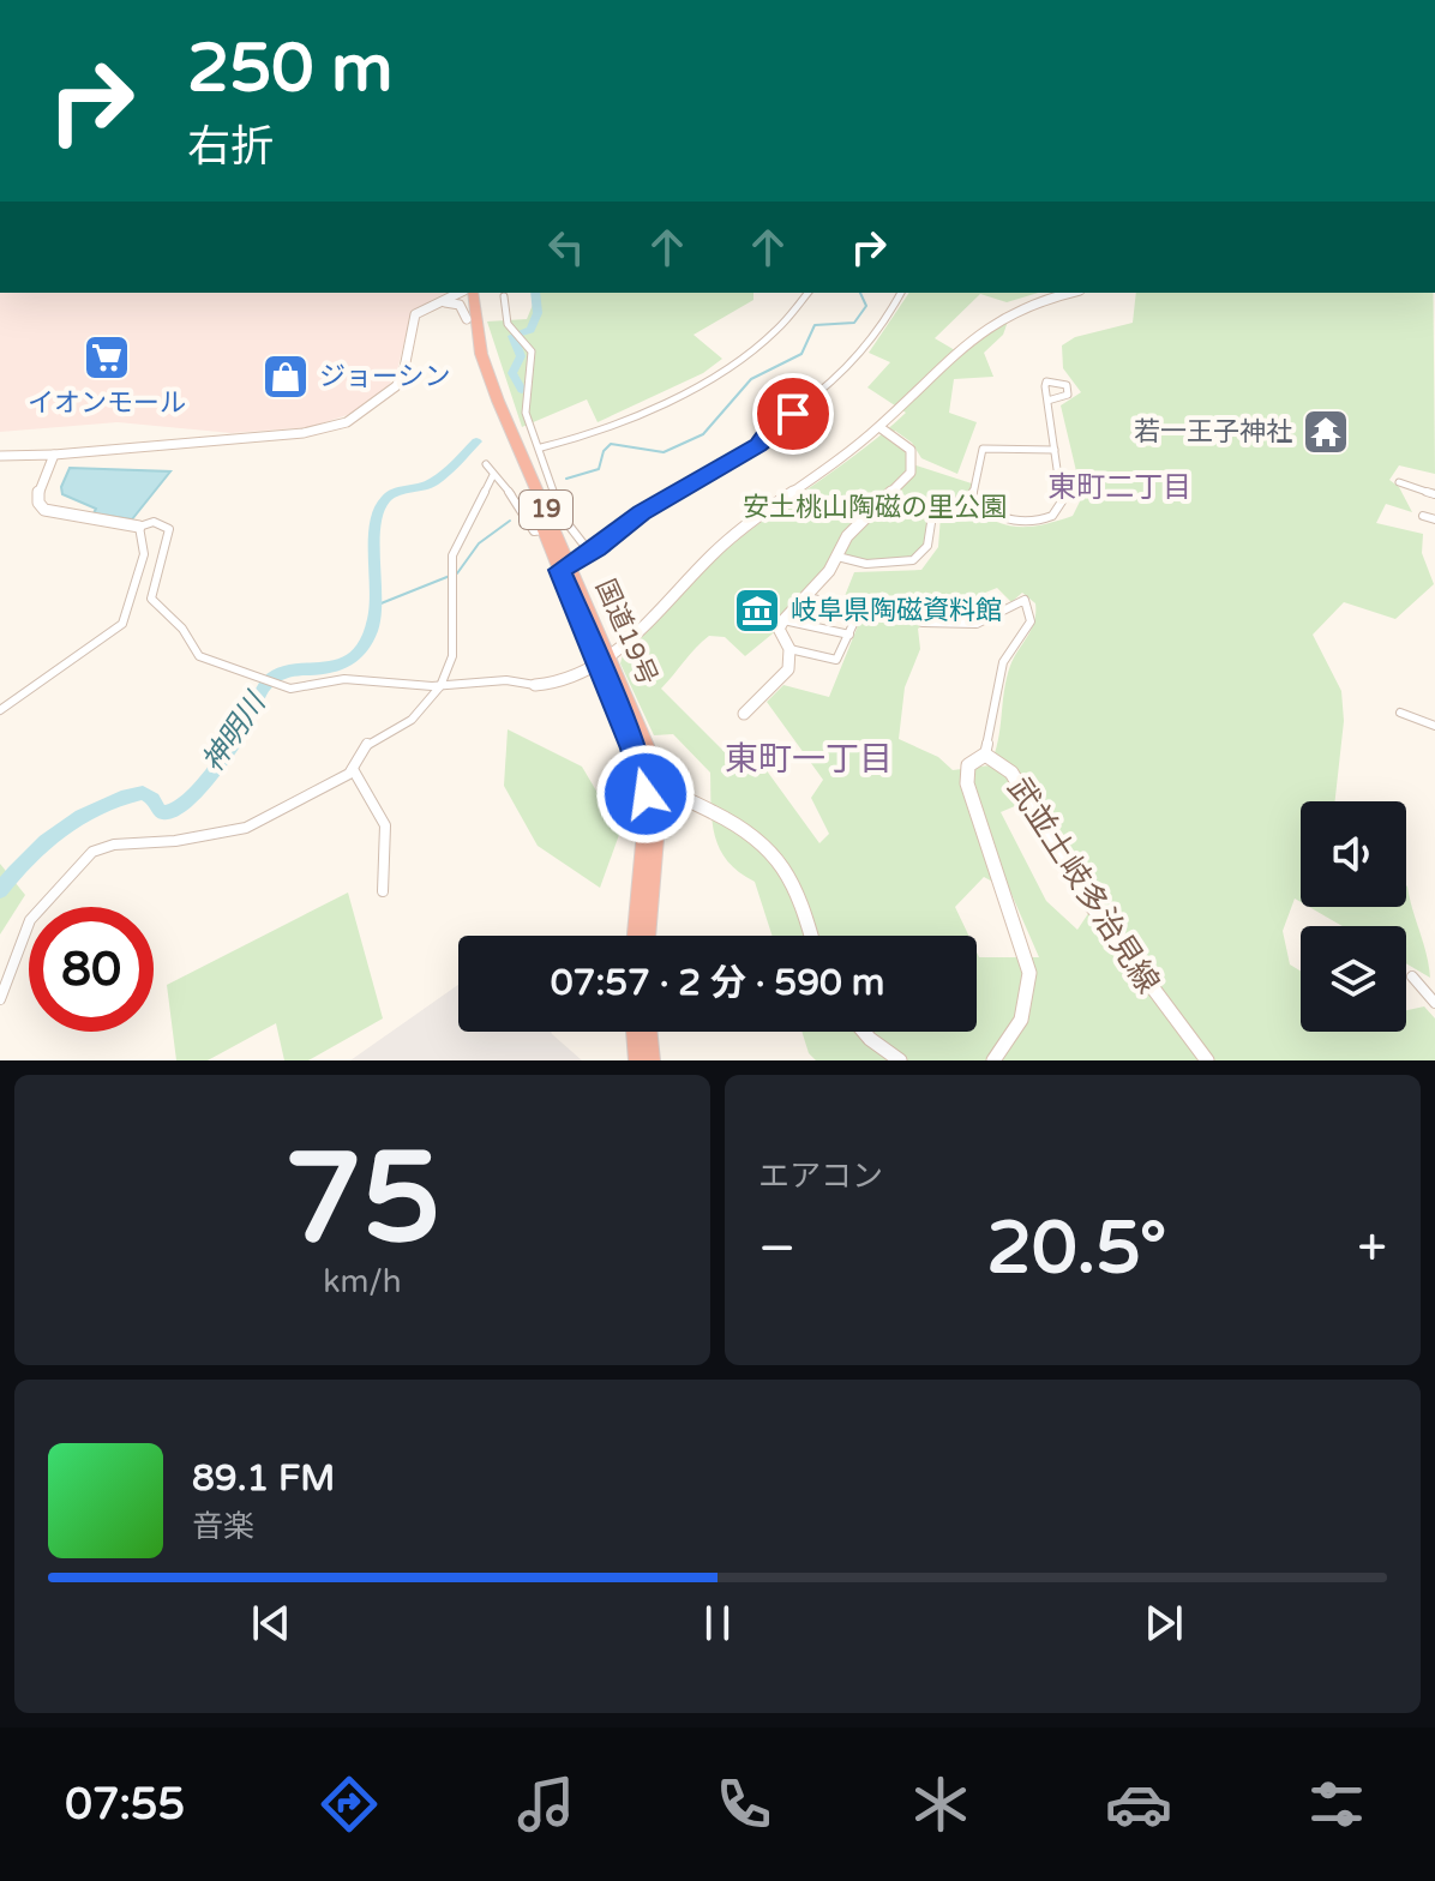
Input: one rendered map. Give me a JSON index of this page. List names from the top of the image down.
{
  "streets": {
    "highway": ["19", "国道19号"],
    "street": ["武並土岐多治見線"]
  },
  "districts": ["東町二丁目", "東町一丁目"],
  "water": ["神明川"],
  "parks": ["安土桃山陶磁の里公園"],
  "places": {
    "supermarket": ["イオンモール"],
    "shop": ["ジョーシン"],
    "temple": ["若一王子神社"],
    "museum": ["岐阜県陶磁資料館"]
  },
  "page": {
    "turn": ["250 m", "右折"],
    "limit": "80",
    "trip": "07:57 · 2 分 · 590 m",
    "tile": [
      ["75", "km/h"],
      "エアコン"
    ],
    "heat": ["−", "20.5°", "+"],
    "song": ["89.1 FM", "音楽"],
    "tabs": "07:55"
  }
}
